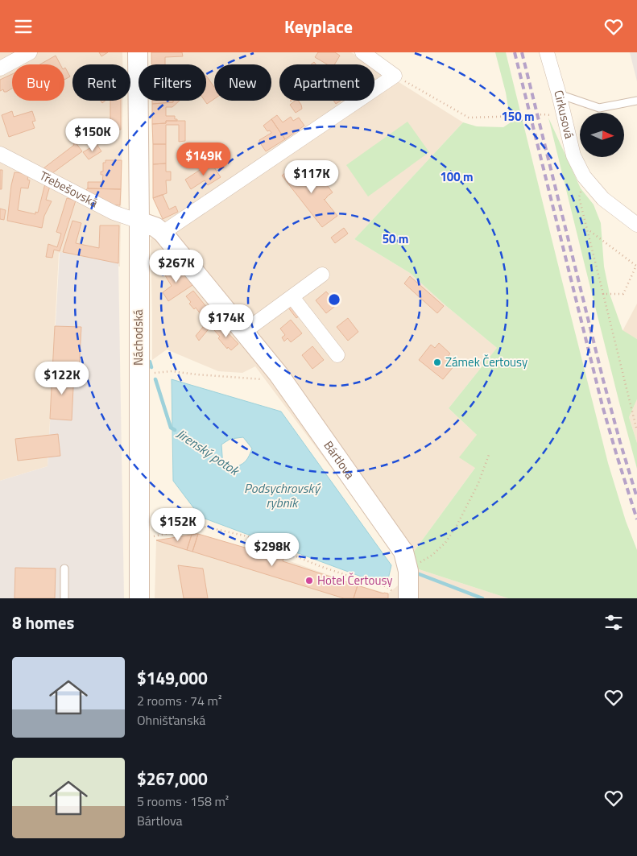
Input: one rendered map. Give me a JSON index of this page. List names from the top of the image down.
{
  "streets": {
    "main road": ["Náchodská", "Bártlova"],
    "street": ["Cirkusová", "Třebešovská"]
  },
  "crossings": [
    ["Třebešovská", "Náchodská"],
    ["Třebešovská", "Bártlova"],
    ["Náchodská", "Bártlova"]
  ],
  "water": ["Jirenský potok", "Podsychrovský rybník"],
  "places": ["Zámek Čertousy", "Hotel Čertousy"],
  "north": "right",
  "page": {
    "header": "Keyplace",
    "chip": [
      "Buy",
      "Rent",
      "Filters",
      "New",
      "Apartment"
    ],
    "price": [
      "$150K",
      "$149K",
      "$117K",
      "$267K",
      "$174K",
      "$122K",
      "$152K",
      "$298K"
    ],
    "heading": "8 homes",
    "list": [
      {
        "name": "$149,000",
        "note": "2 rooms · 74 m² · Ohnišťanská"
      },
      {
        "name": "$267,000",
        "note": "5 rooms · 158 m² · Bártlova"
      }
    ]
  },
  "rings": ["150 m", "100 m", "50 m"]
}
